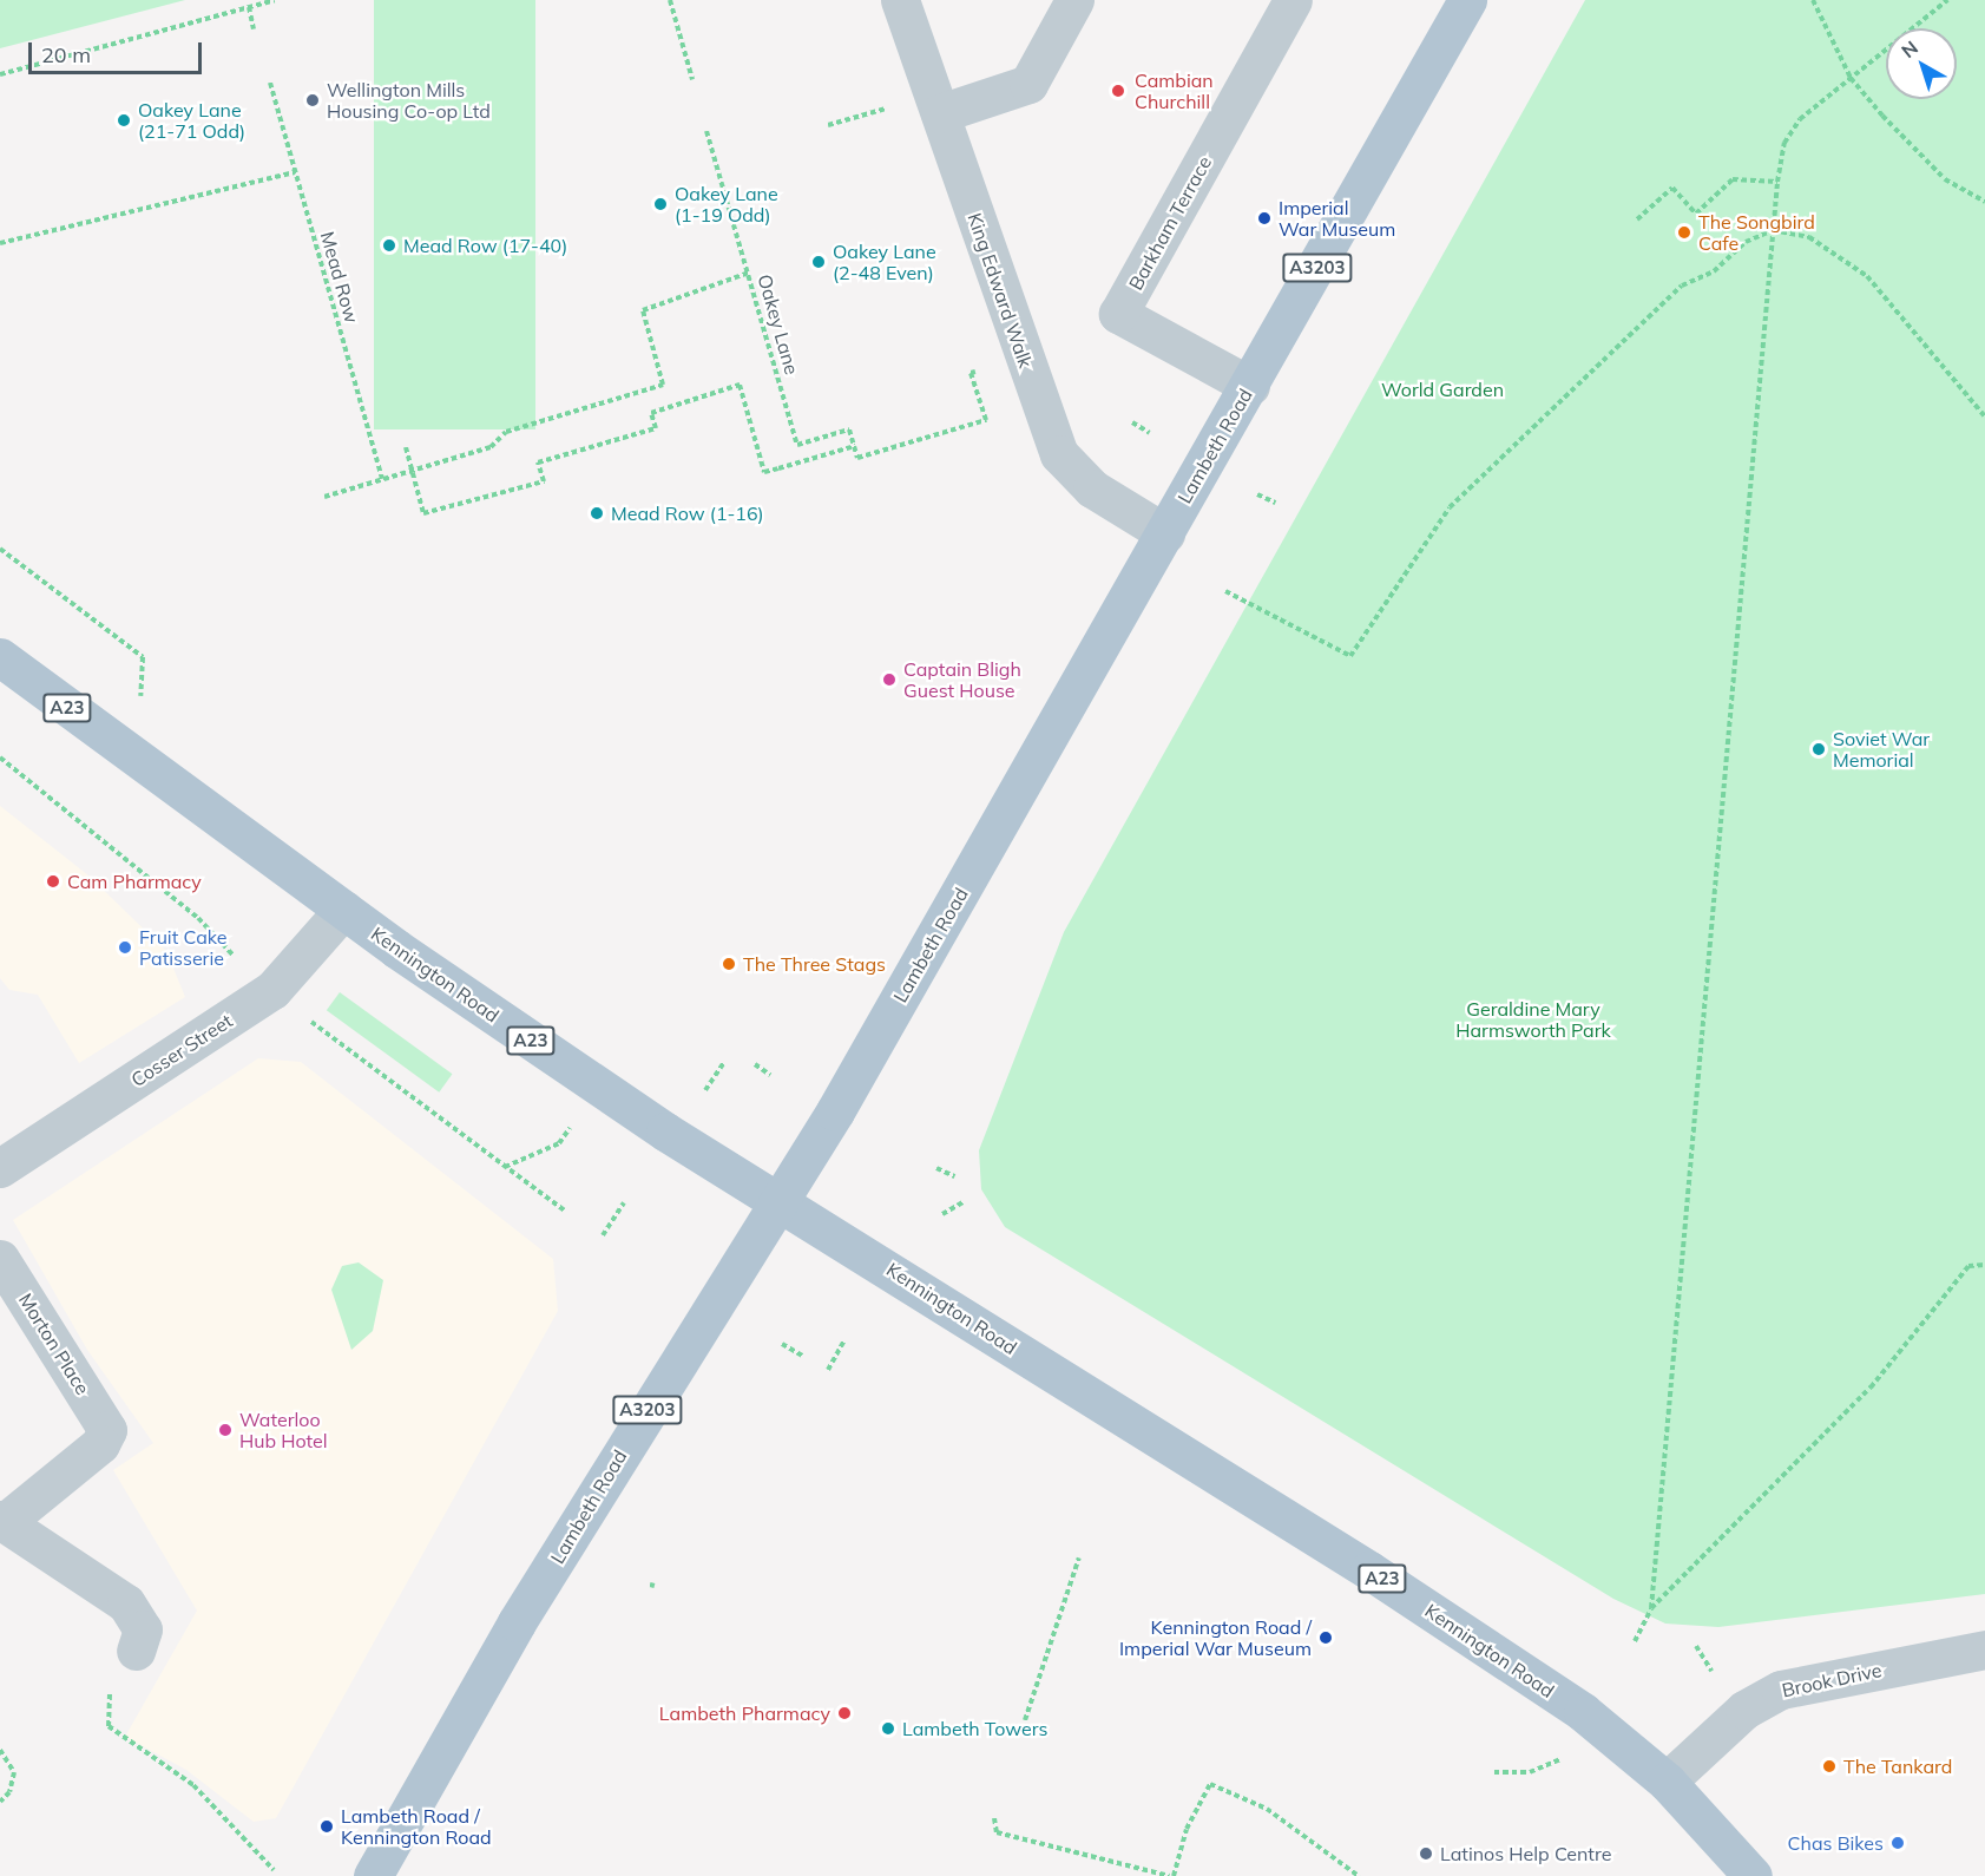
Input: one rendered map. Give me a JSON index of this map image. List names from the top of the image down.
{
  "streets": {
    "main road": [
      "A3203",
      "Lambeth Road",
      "A23",
      "Kennington Road"
    ],
    "street": [
      "Barkham Terrace",
      "King Edward Walk",
      "Cosser Street",
      "Morton Place",
      "Brook Drive"
    ],
    "path": ["Mead Row", "Oakey Lane"]
  },
  "crossings": [
    ["Barkham Terrace", "Lambeth Road"],
    ["King Edward Walk", "Lambeth Road"],
    ["Lambeth Road", "Kennington Road"],
    ["Kennington Road", "Cosser Street"],
    ["Kennington Road", "Brook Drive"]
  ],
  "parks": ["World Garden", "Geraldine Mary Harmsworth Park"],
  "places": [
    "Cambian Churchill",
    "Wellington Mills Housing Co-op Ltd",
    "Oakey Lane (21-71 Odd)",
    "Oakey Lane (1-19 Odd)",
    "Imperial War Museum",
    "The Songbird Cafe",
    "Mead Row (17-40)",
    "Oakey Lane (2-48 Even)",
    "Mead Row (1-16)",
    "Captain Bligh Guest House",
    "Soviet War Memorial",
    "Cam Pharmacy",
    "Fruit Cake Patisserie",
    "The Three Stags",
    "Waterloo Hub Hotel",
    "Kennington Road / Imperial War Museum",
    "Lambeth Pharmacy",
    "Lambeth Towers",
    "The Tankard",
    "Lambeth Road / Kennington Road",
    "Chas Bikes",
    "Latinos Help Centre"
  ],
  "scale_bar": "20 m",
  "north": "top left"
}
